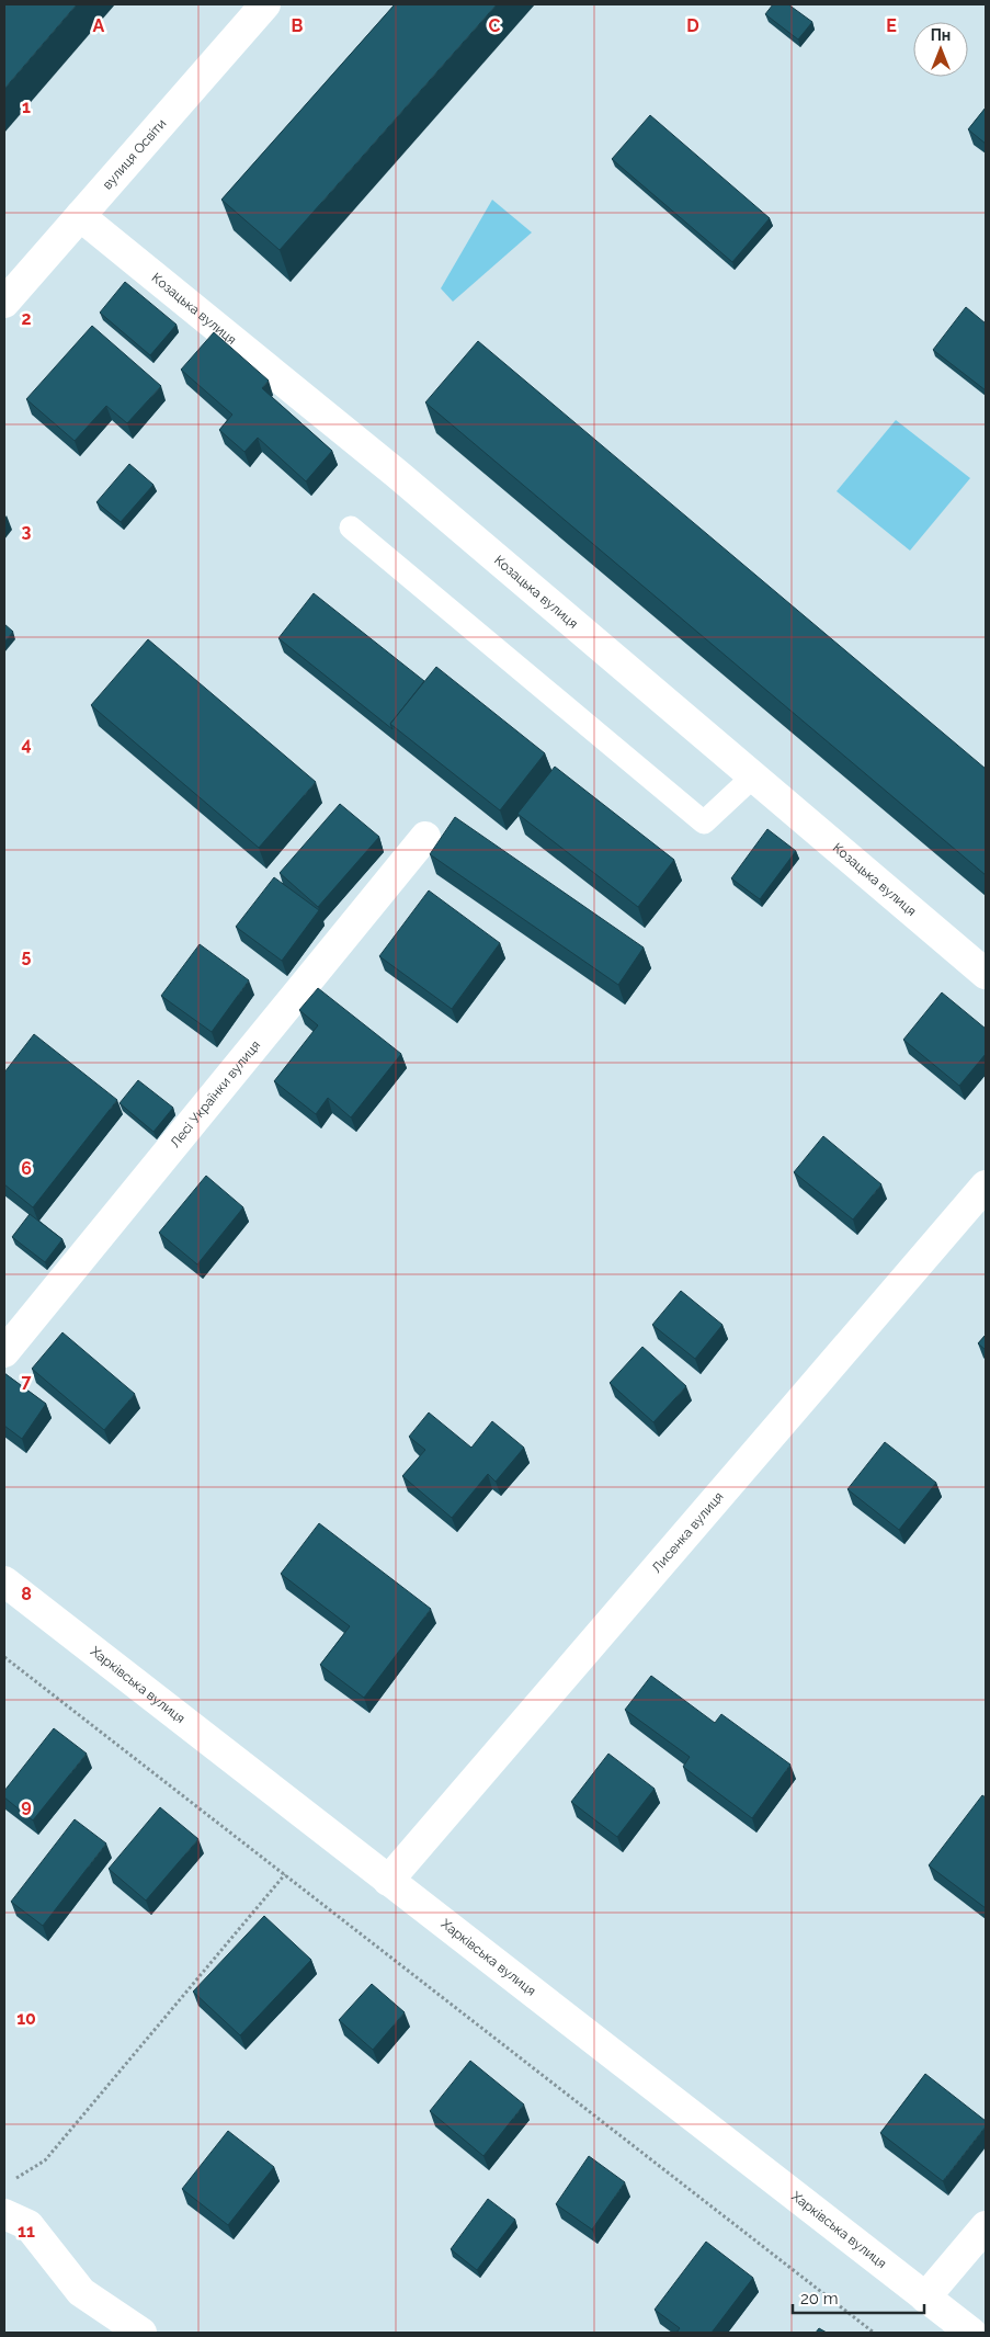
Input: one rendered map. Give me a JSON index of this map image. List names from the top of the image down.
{
  "streets": {
    "street": [
      "вулиця Освіти",
      "Козацька вулиця",
      "Лесі Українки вулиця",
      "Лисенка вулиця",
      "Харківська вулиця"
    ]
  },
  "crossings": [
    ["вулиця Освіти", "Козацька вулиця"],
    ["Лисенка вулиця", "Харківська вулиця"]
  ],
  "scale_bar": "20 m",
  "north": "top",
  "grid": {
    "columns": [
      "A",
      "B",
      "C",
      "D",
      "E"
    ],
    "rows": [
      "1",
      "2",
      "3",
      "4",
      "5",
      "6",
      "7",
      "8",
      "9",
      "10",
      "11"
    ]
  }
}
